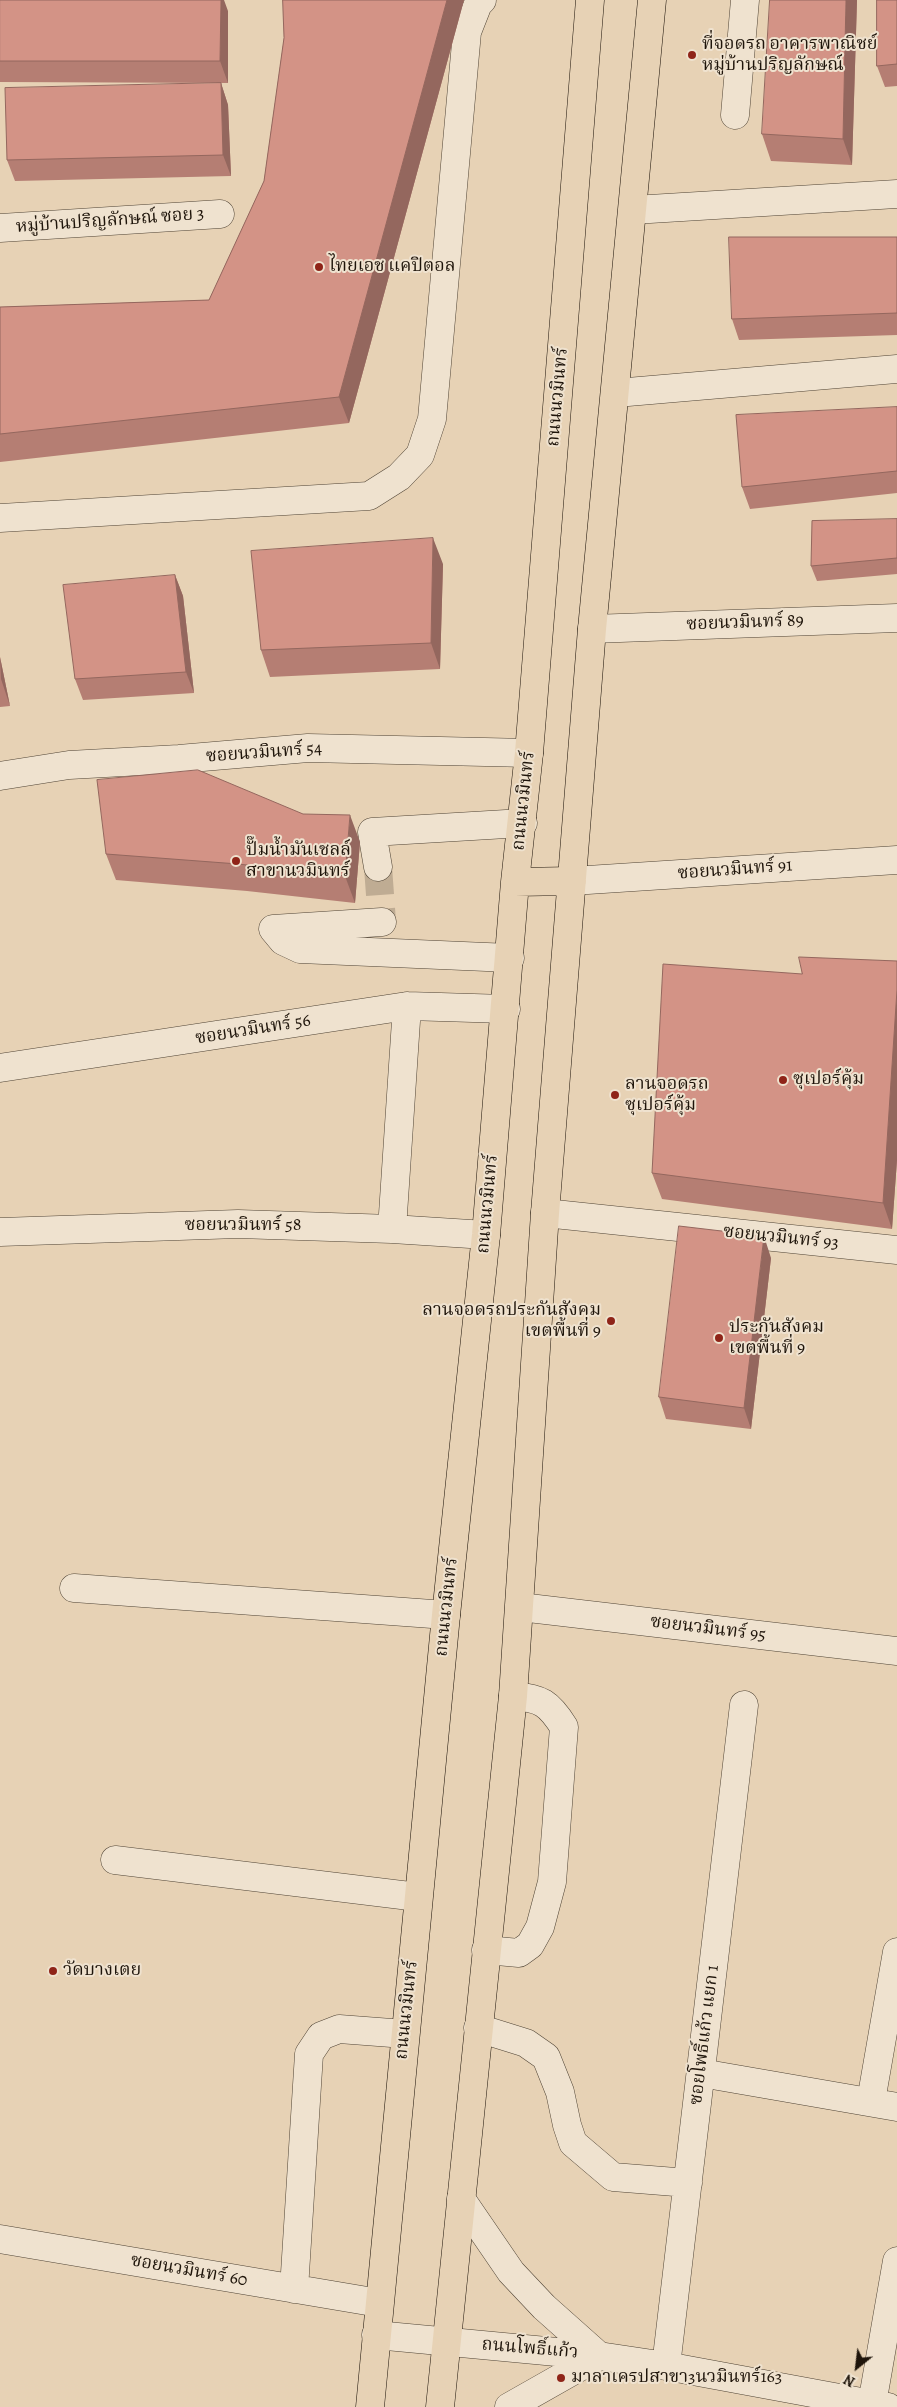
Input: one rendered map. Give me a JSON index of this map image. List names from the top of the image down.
{
  "streets": {
    "main road": ["ถนนนวมินทร์"],
    "street": [
      "หมู่บ้านปริญลักษณ์ ซอย 3",
      "ซอยนวมินทร์ 89",
      "ซอยนวมินทร์ 54",
      "ซอยนวมินทร์ 91",
      "ซอยนวมินทร์ 56",
      "ซอยนวมินทร์ 58",
      "ซอยนวมินทร์ 93",
      "ซอยนวมินทร์ 95",
      "ซอยโพธิ์แก้ว แยก 1",
      "ซอยนวมินทร์ 60",
      "ถนนโพธิ์แก้ว"
    ]
  },
  "crossings": [
    ["ถนนนวมินทร์", "ซอยนวมินทร์ 54"],
    ["ถนนนวมินทร์", "ซอยนวมินทร์ 56"],
    ["ถนนนวมินทร์", "ซอยนวมินทร์ 58"],
    ["ถนนนวมินทร์", "ซอยนวมินทร์ 60"],
    ["ถนนนวมินทร์", "ถนนโพธิ์แก้ว"],
    ["ซอยโพธิ์แก้ว แยก 1", "ถนนโพธิ์แก้ว"]
  ],
  "places": [
    "ที่จอดรถ อาคารพาณิชย์ หมู่บ้านปริญลักษณ์",
    "ไทยเอช แคปิตอล",
    "ปั๊มน้ำมันเชลล์ สาขานวมินทร์",
    "ซุเปอร์คุ้ม",
    "ลานจอดรถ ซุเปอร์คุ้ม",
    "ลานจอดรถประกันสังคม เขตพื้นที่ 9",
    "ประกันสังคม เขตพื้นที่ 9",
    "วัดบางเตย",
    "มาลาเครปสาขา3นวมินทร์163"
  ],
  "north": "bottom left"
}
